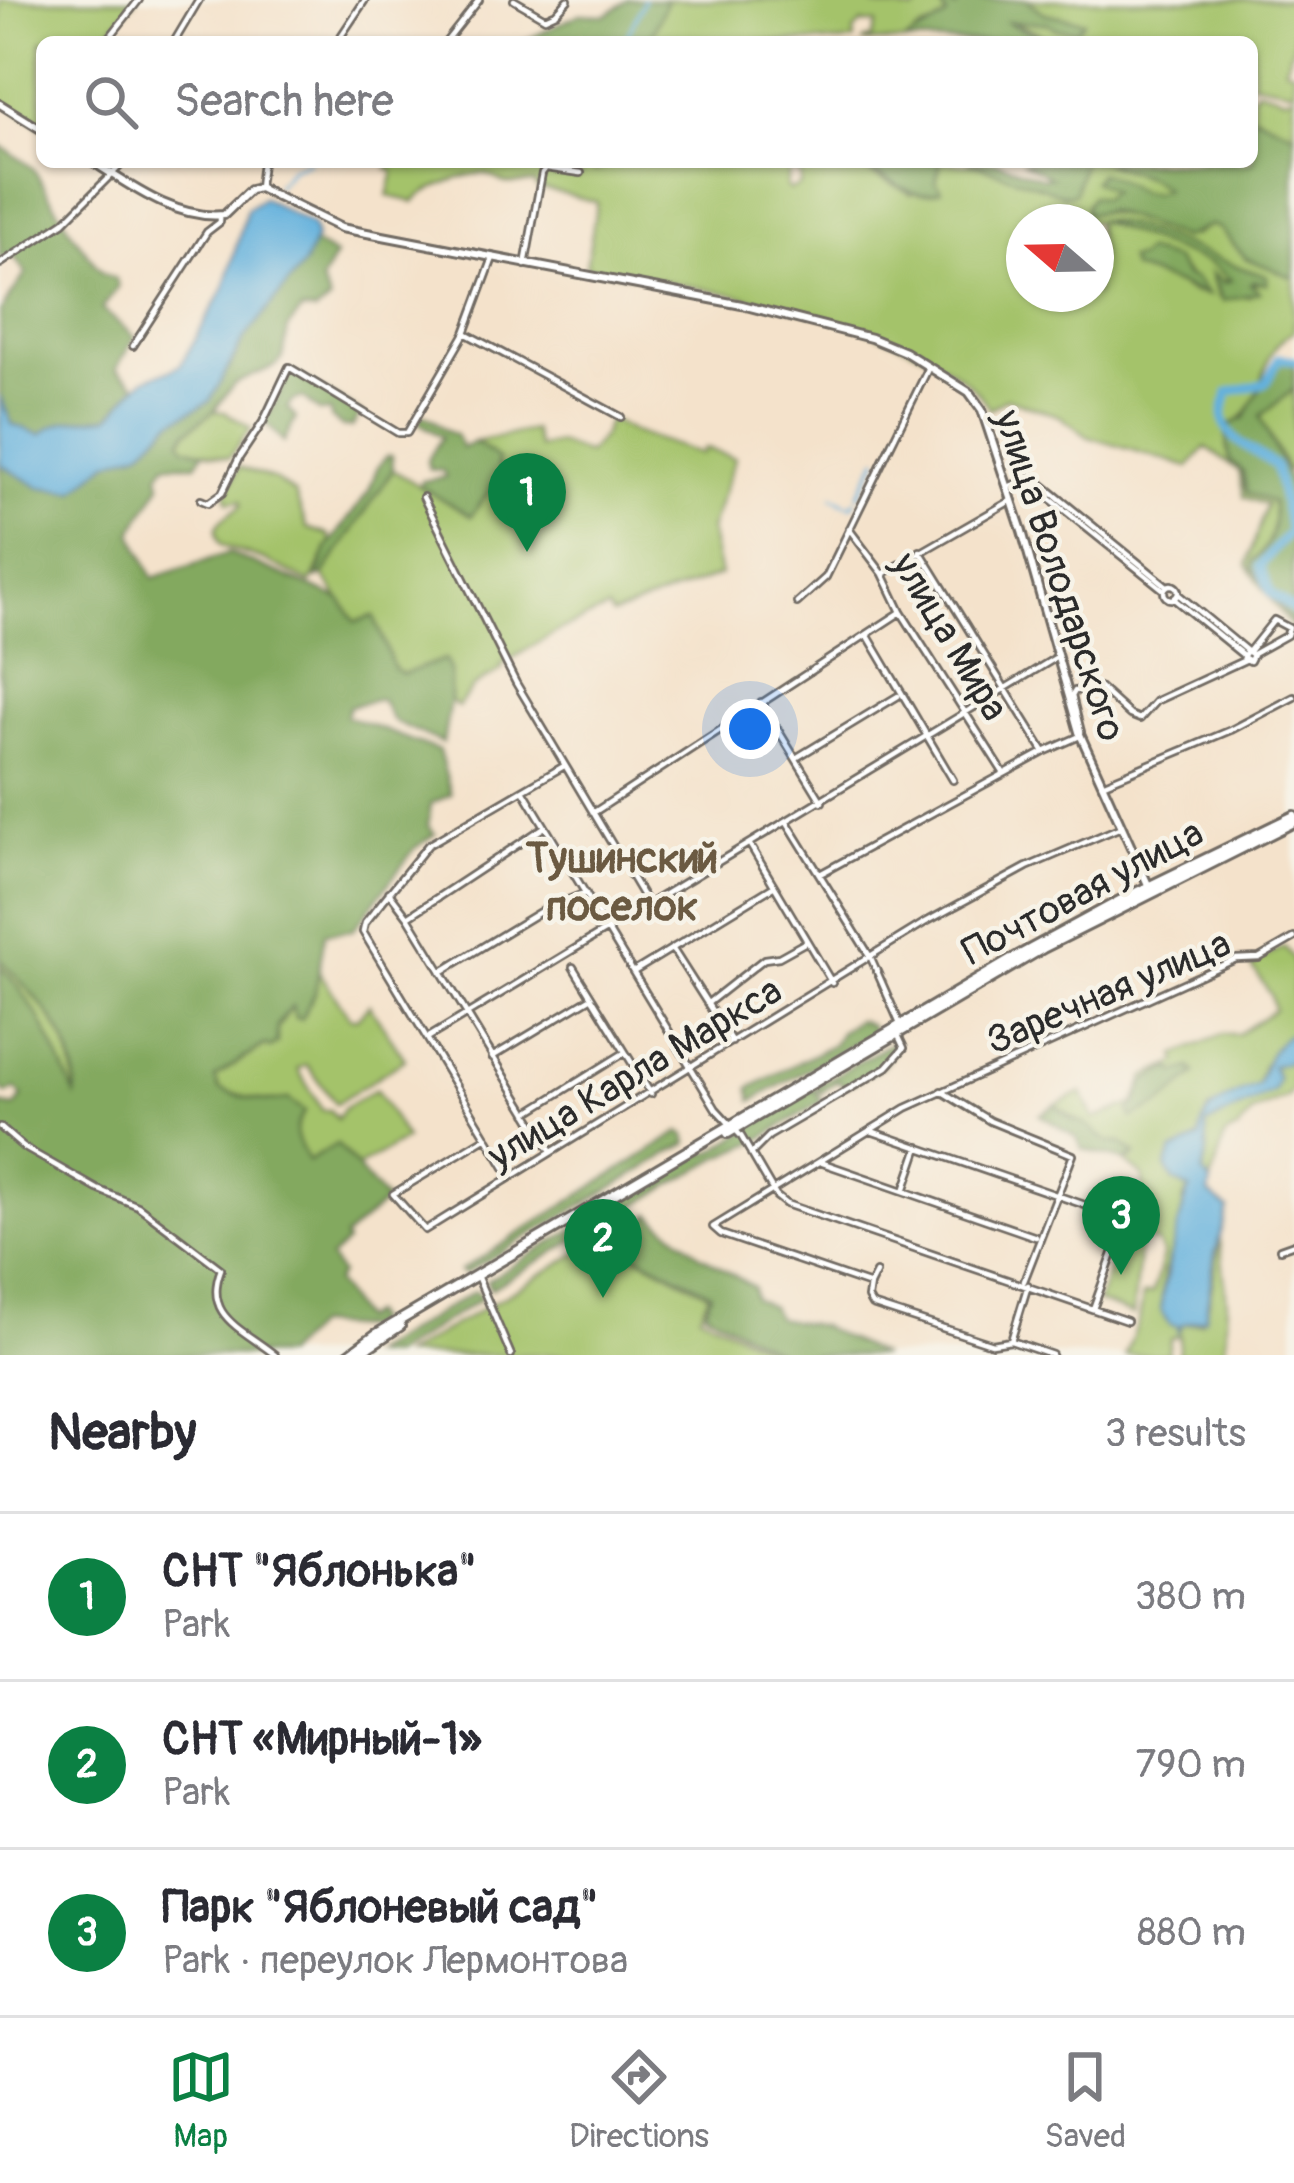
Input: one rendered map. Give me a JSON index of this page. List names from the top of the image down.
{
  "streets": {
    "main road": ["Почтовая улица"],
    "street": [
      "улица Володарского",
      "улица Мира",
      "Заречная улица",
      "улица Карла Маркса"
    ]
  },
  "crossings": [
    ["улица Володарского", "Почтовая улица"],
    ["улица Володарского", "улица Карла Маркса"]
  ],
  "districts": ["Тушинский поселок"],
  "north": "left",
  "page": {
    "search": "Search here",
    "pins": ["1", "3", "2"],
    "heading": ["Nearby", "3 results"],
    "list": [
      {
        "mark": "1",
        "name": "СНТ \"Яблонька\"",
        "note": "Park",
        "value": "380 m"
      },
      {
        "mark": "2",
        "name": "СНТ «Мирный-1»",
        "note": "Park",
        "value": "790 m"
      },
      {
        "mark": "3",
        "name": "Парк \"Яблоневый сад\"",
        "note": "Park · переулок Лермонтова",
        "value": "880 m"
      }
    ],
    "nav": ["Map", "Directions", "Saved"]
  }
}
